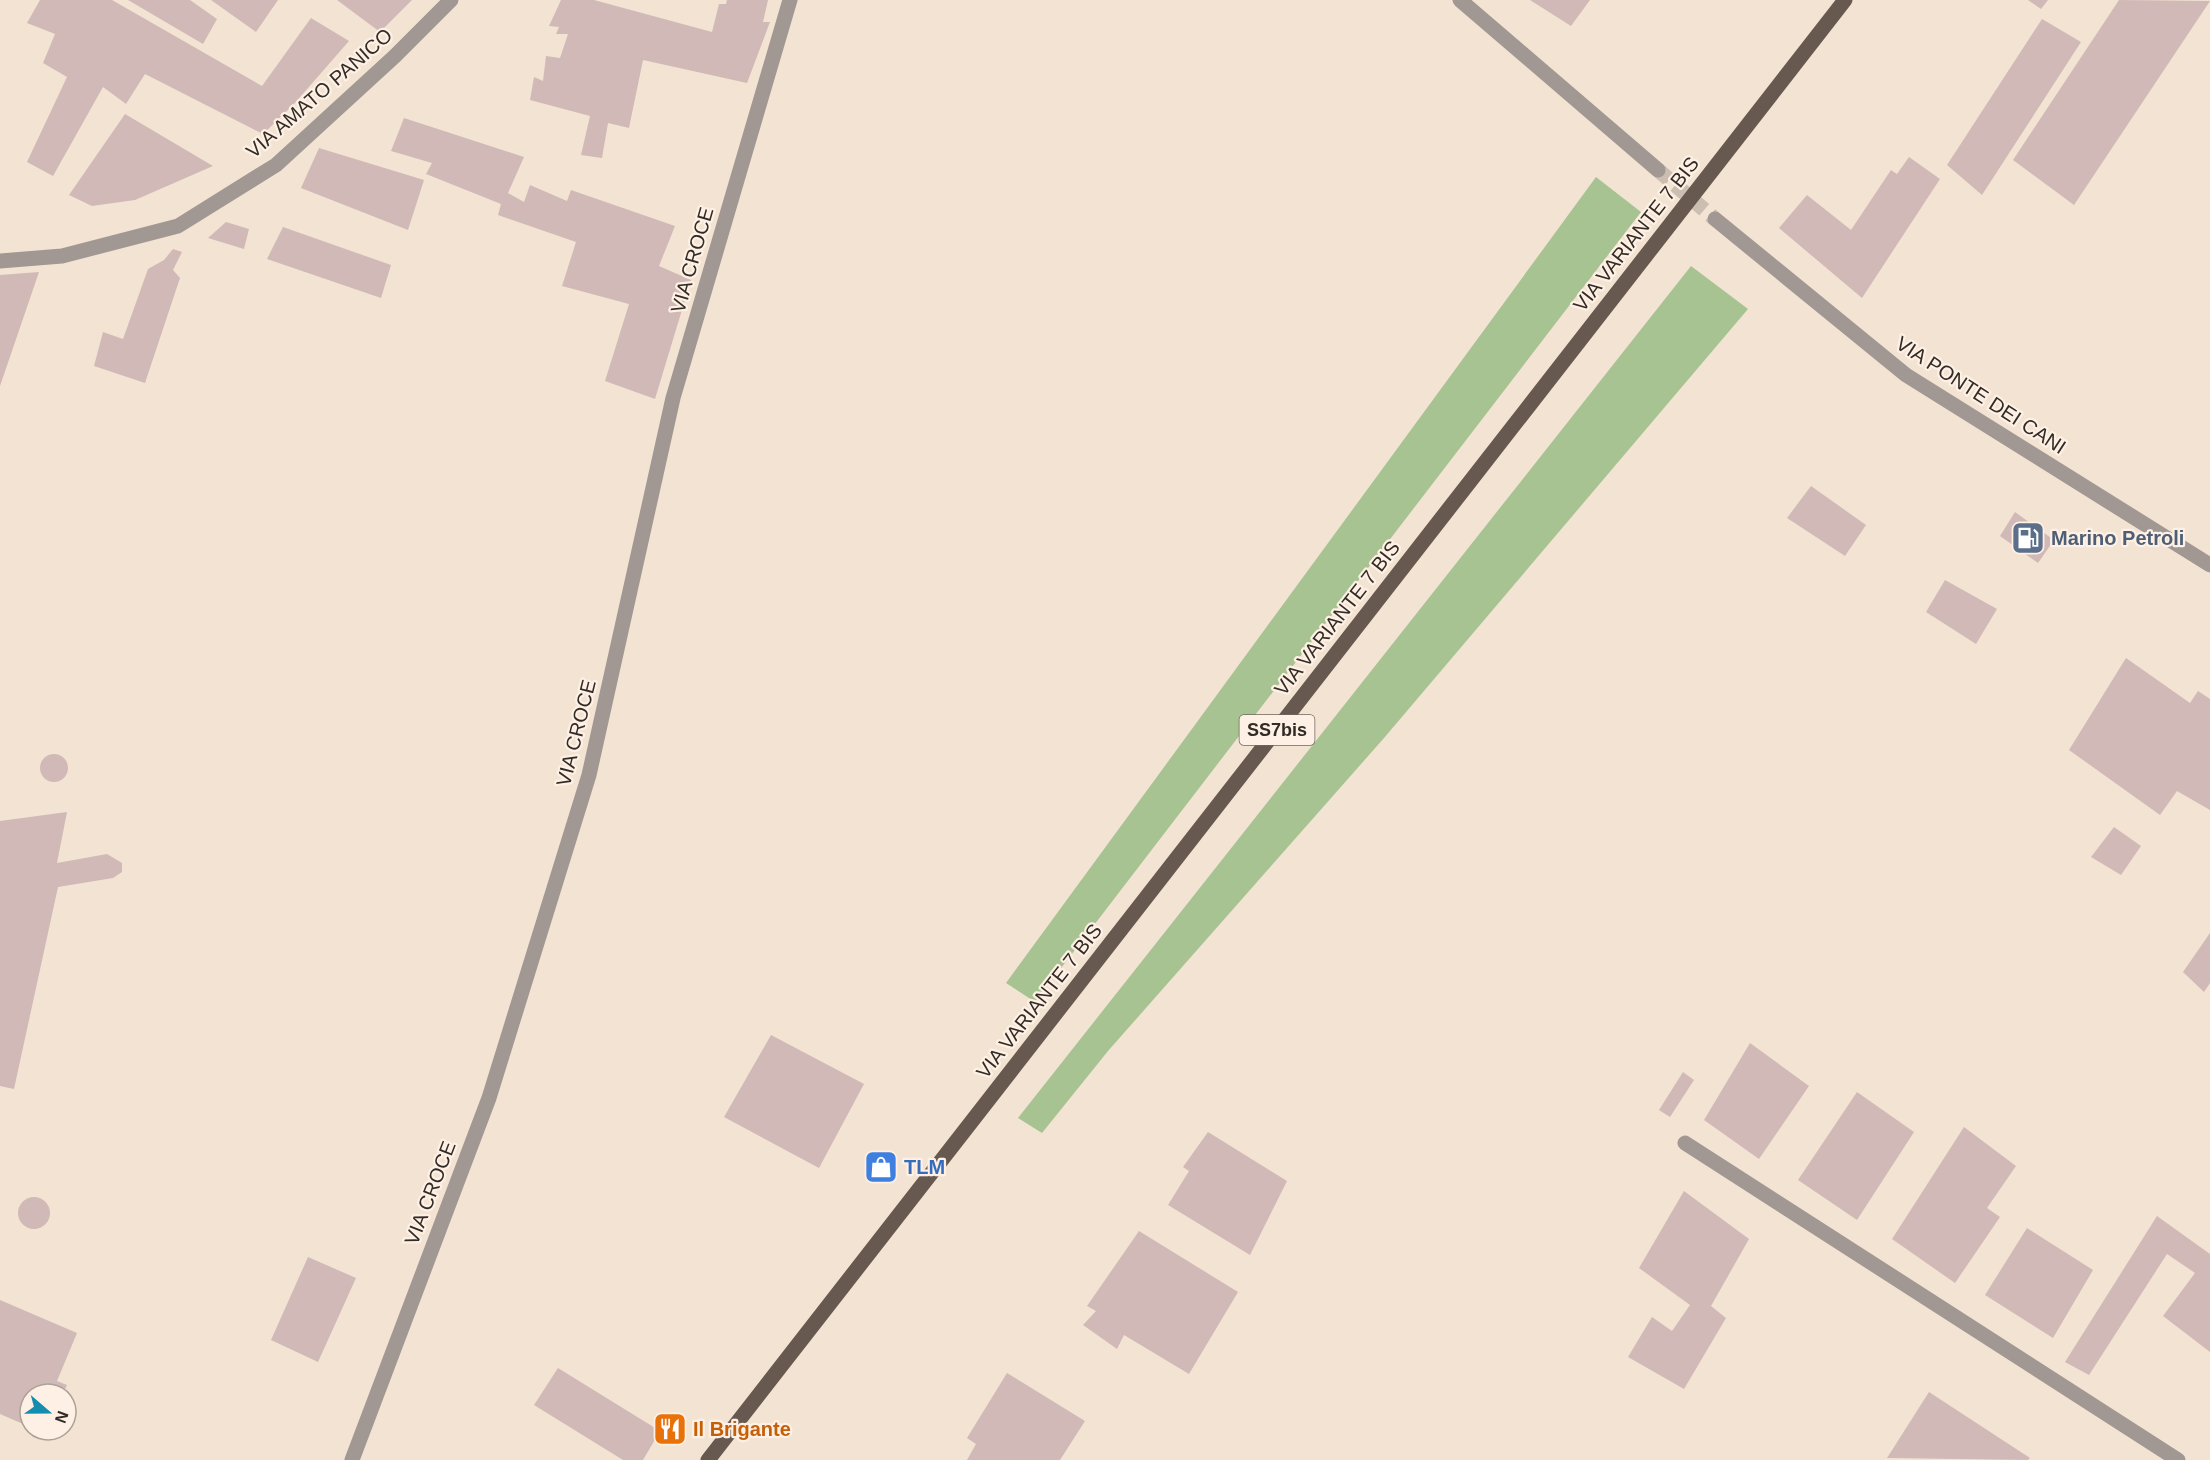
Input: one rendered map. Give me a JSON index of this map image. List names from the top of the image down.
{
  "streets": {
    "main road": ["VIA VARIANTE 7 BIS", "SS7bis"],
    "street": ["VIA AMATO PANICO", "VIA CROCE", "VIA PONTE DEI CANI"]
  },
  "places": {
    "fuel station": ["Marino Petroli"],
    "shop": ["TLM"],
    "restaurant": ["Il Brigante"]
  },
  "north": "right"
}
